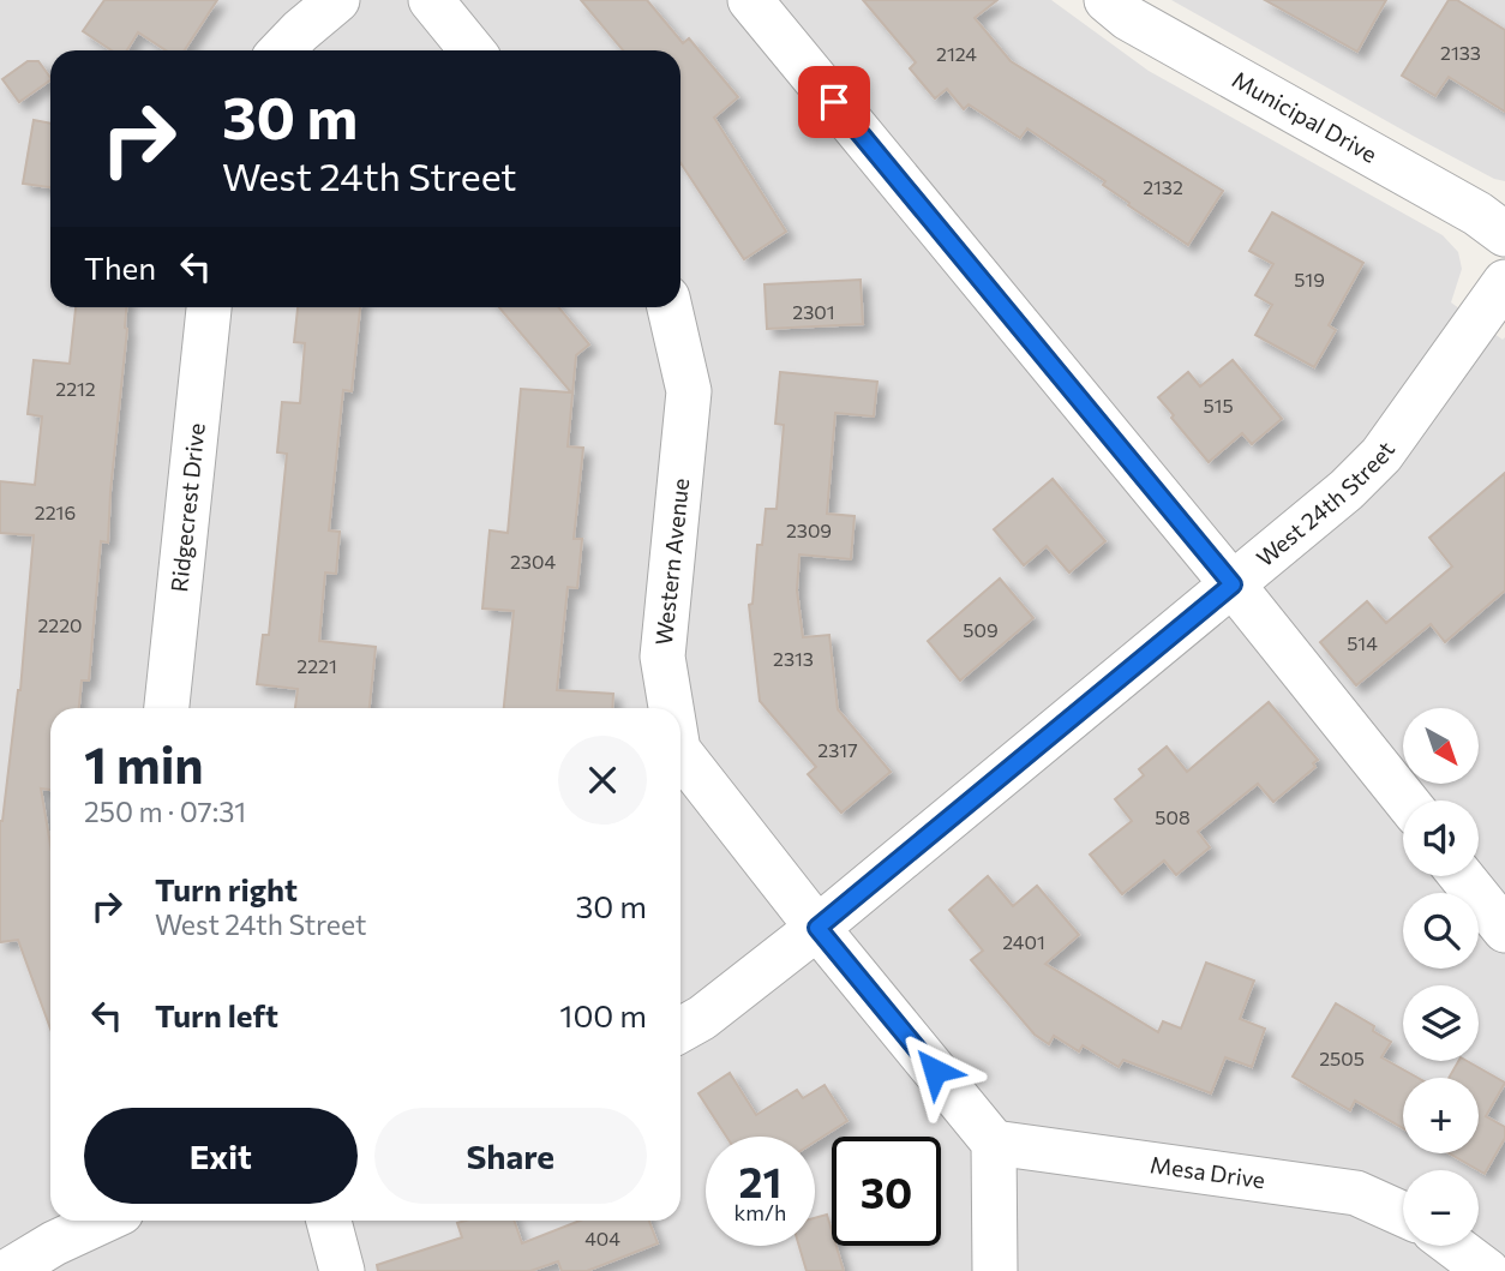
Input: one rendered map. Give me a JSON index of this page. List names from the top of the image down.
{
  "streets": {
    "street": [
      "Municipal Drive",
      "West 24th Street",
      "Ridgecrest Drive",
      "Western Avenue",
      "Mesa Drive"
    ]
  },
  "crossings": [
    ["West 24th Street", "Western Avenue"],
    ["Western Avenue", "Mesa Drive"]
  ],
  "house_numbers": [
    "2133",
    "2124",
    "2132",
    "519",
    "2301",
    "2212",
    "515",
    "2216",
    "2309",
    "2304",
    "2220",
    "509",
    "514",
    "2313",
    "2221",
    "2317",
    "508",
    "2401",
    "2505",
    "404"
  ],
  "north": "bottom right",
  "page": {
    "turn": ["30 m", "West 24th Street"],
    "then": "Then",
    "map_buttons": ["+", "−"],
    "heading": ["1 min", "250 m · 07:31"],
    "list": [
      {
        "name": "Turn right",
        "note": "West 24th Street",
        "value": "30 m"
      },
      {
        "name": "Turn left",
        "value": "100 m"
      }
    ],
    "buttons": ["Exit", "Share"],
    "speed": "21 km/h",
    "limit": "30"
  }
}
